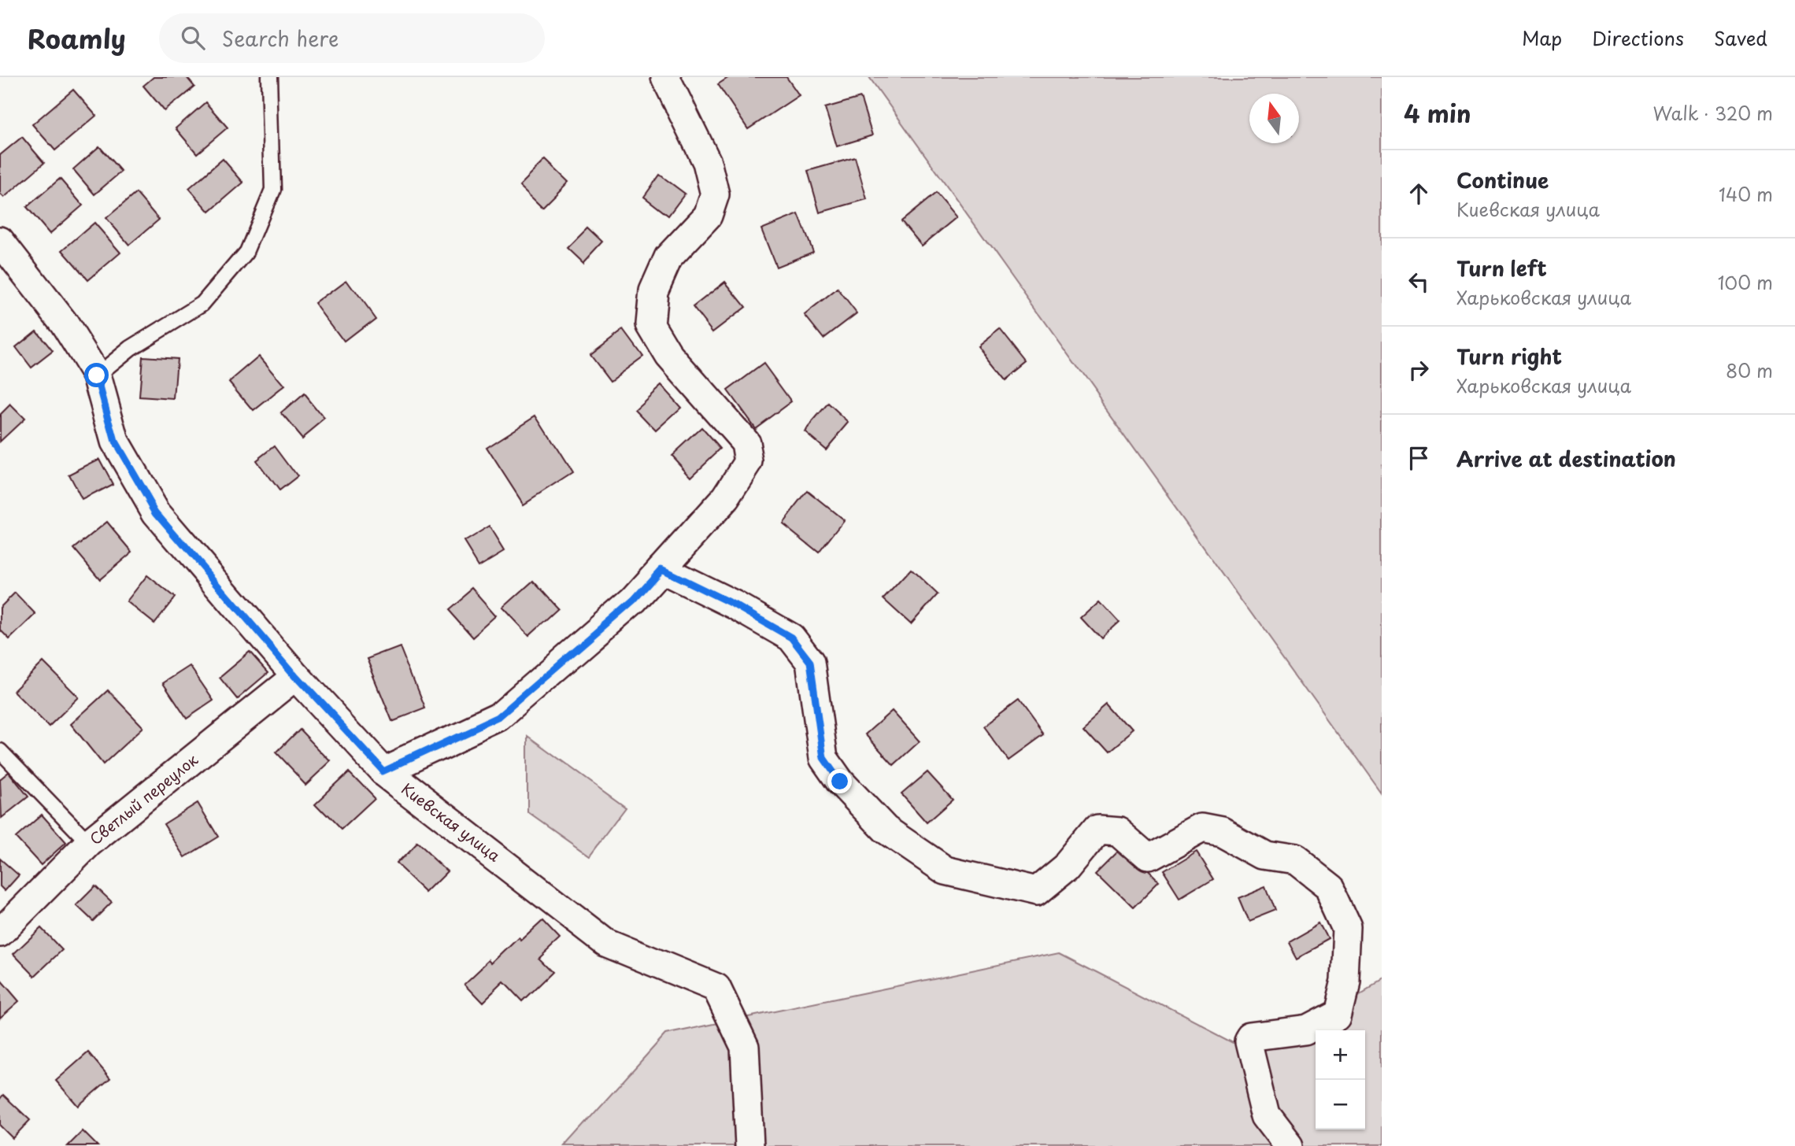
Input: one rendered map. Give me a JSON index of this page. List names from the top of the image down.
{
  "streets": {
    "street": ["Светлый переулок", "Киевская улица"]
  },
  "crossings": [
    ["Светлый переулок", "Киевская улица"]
  ],
  "north": "top",
  "page": {
    "header": "Roamly",
    "search": "Search here",
    "nav": ["Map", "Directions", "Saved"],
    "heading": ["4 min", "Walk · 320 m"],
    "list": [
      ["Continue", "Киевская улица", "140 m"],
      ["Turn left", "Харьковская улица", "100 m"],
      ["Turn right", "Харьковская улица", "80 m"],
      "Arrive at destination"
    ],
    "map_buttons": ["+", "−"]
  }
}
